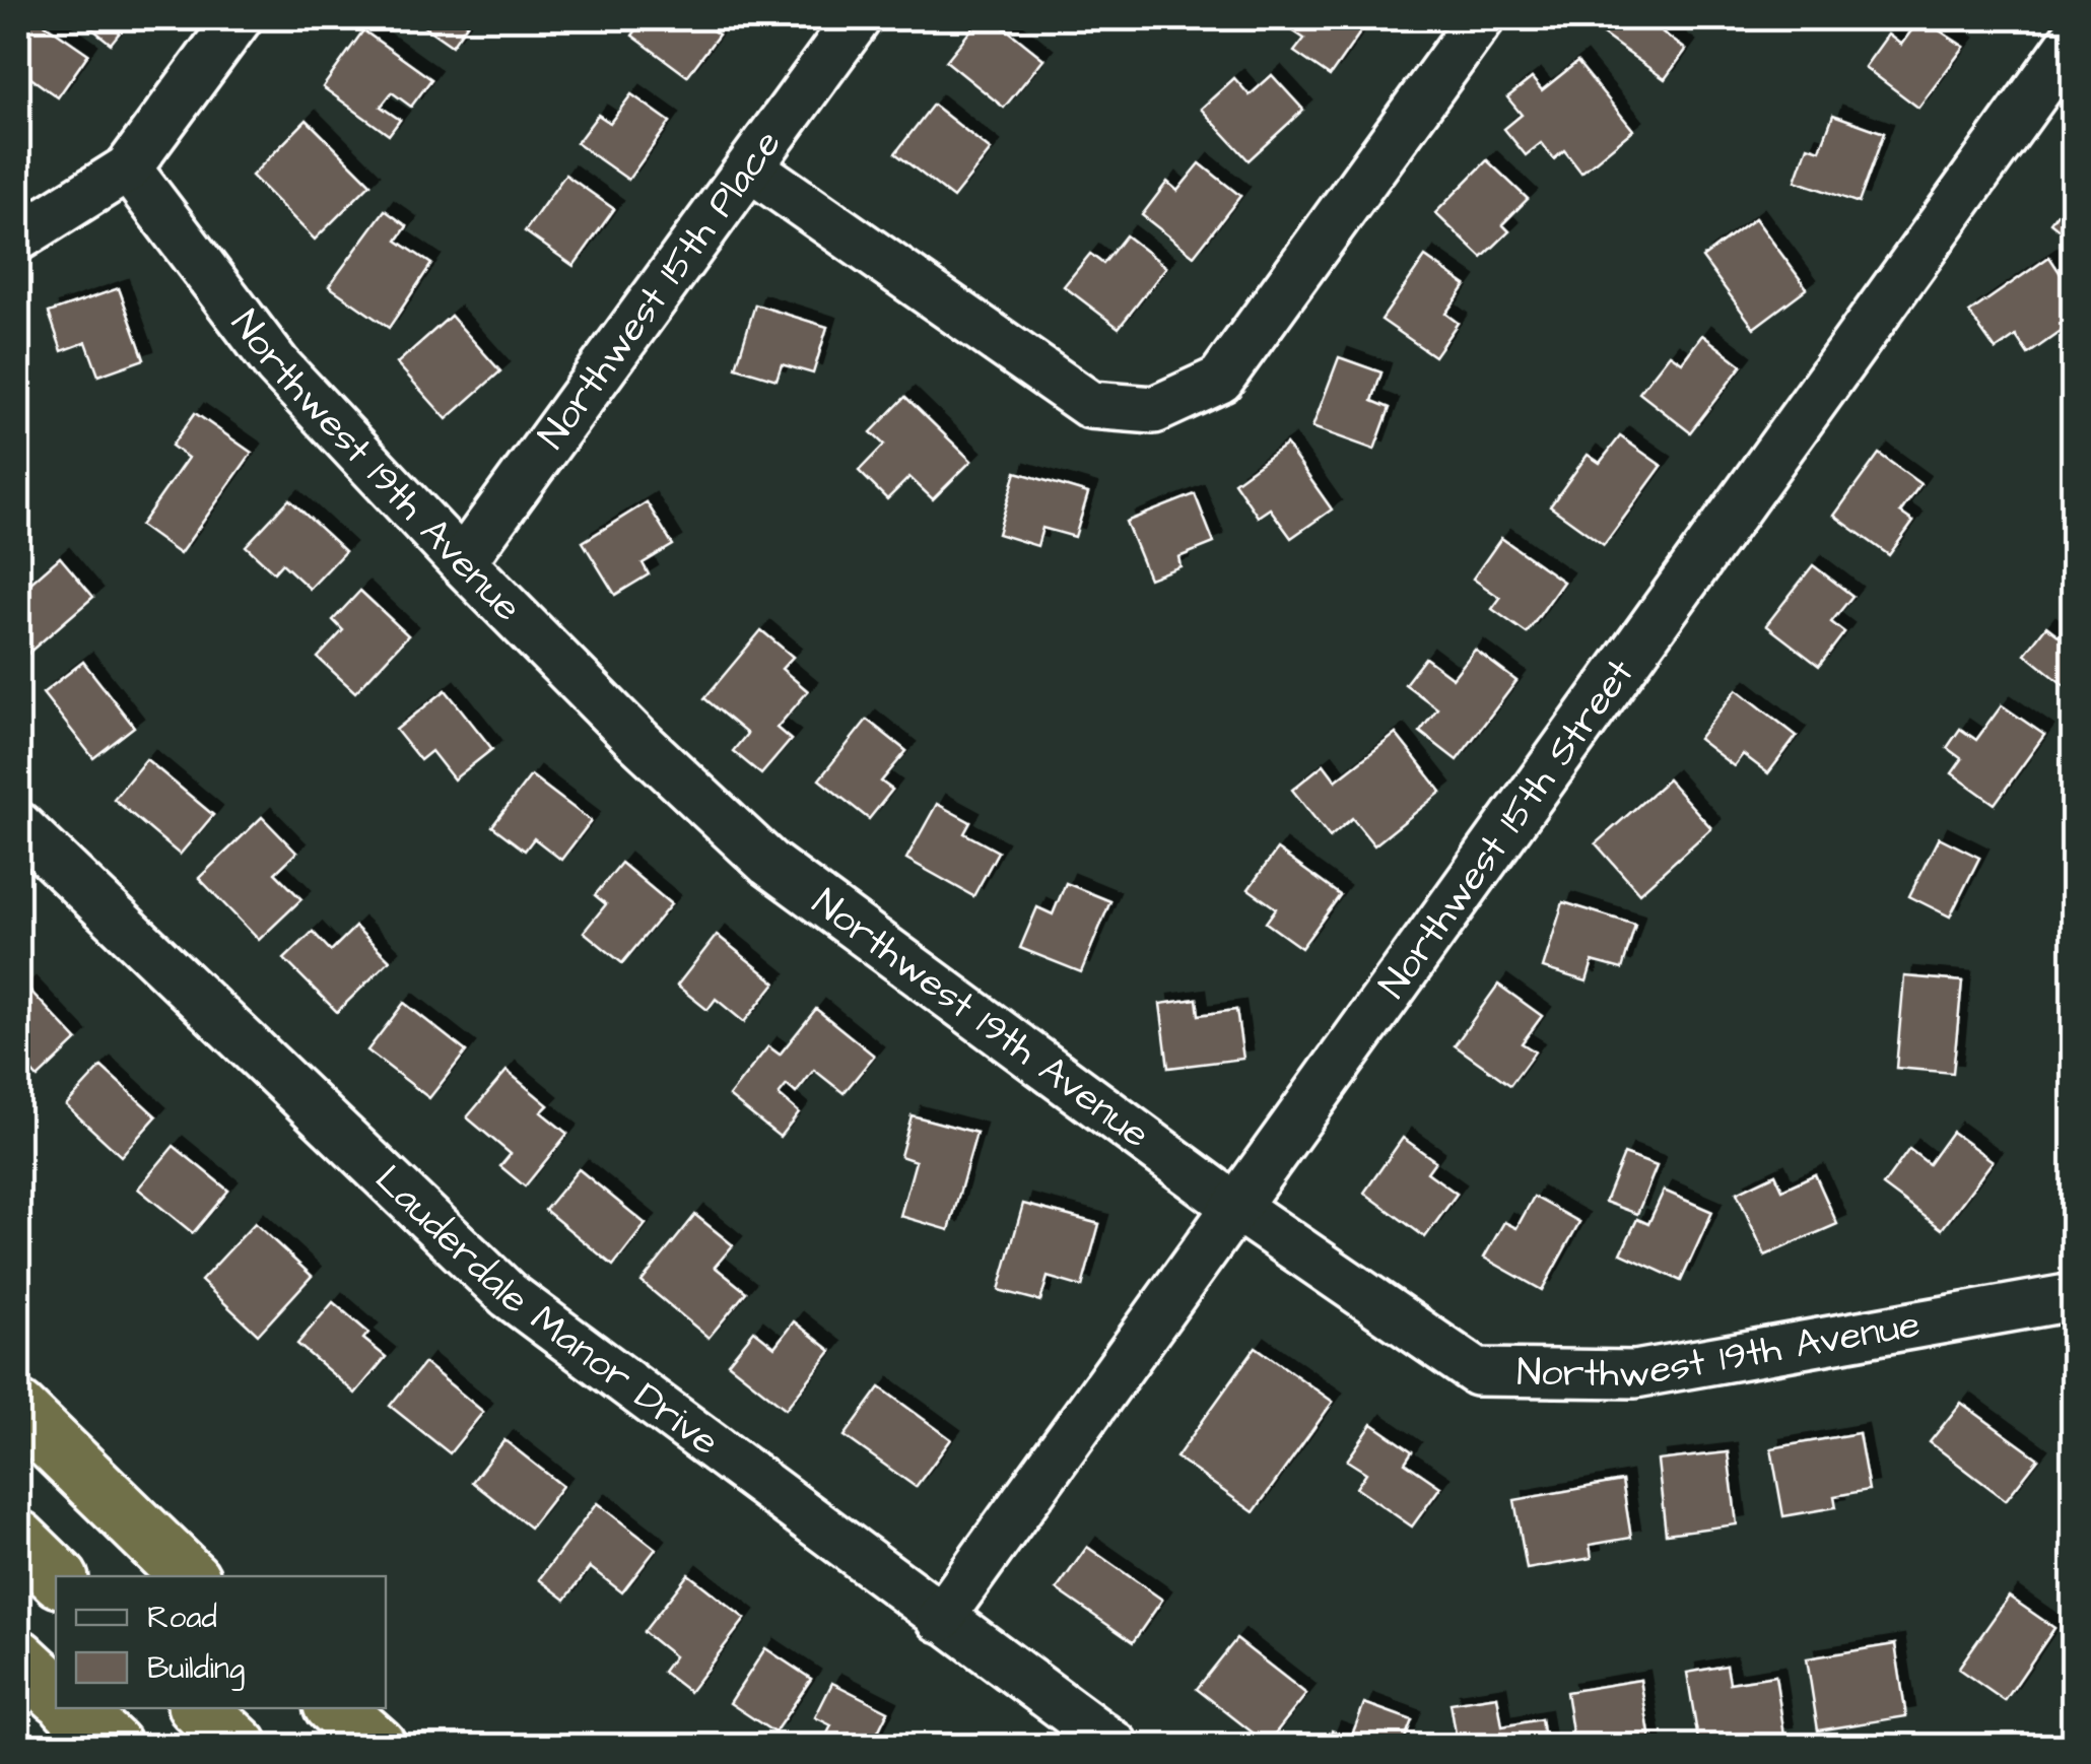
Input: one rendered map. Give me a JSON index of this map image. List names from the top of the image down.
{
  "streets": {
    "street": [
      "Northwest 15th Place",
      "Northwest 19th Avenue",
      "Northwest 15th Street",
      "Lauderdale Manor Drive"
    ]
  },
  "crossings": [
    ["Northwest 15th Place", "Northwest 19th Avenue"],
    ["Northwest 19th Avenue", "Northwest 15th Street"],
    ["Northwest 15th Street", "Lauderdale Manor Drive"]
  ],
  "legend": ["Road", "Building"]
}
